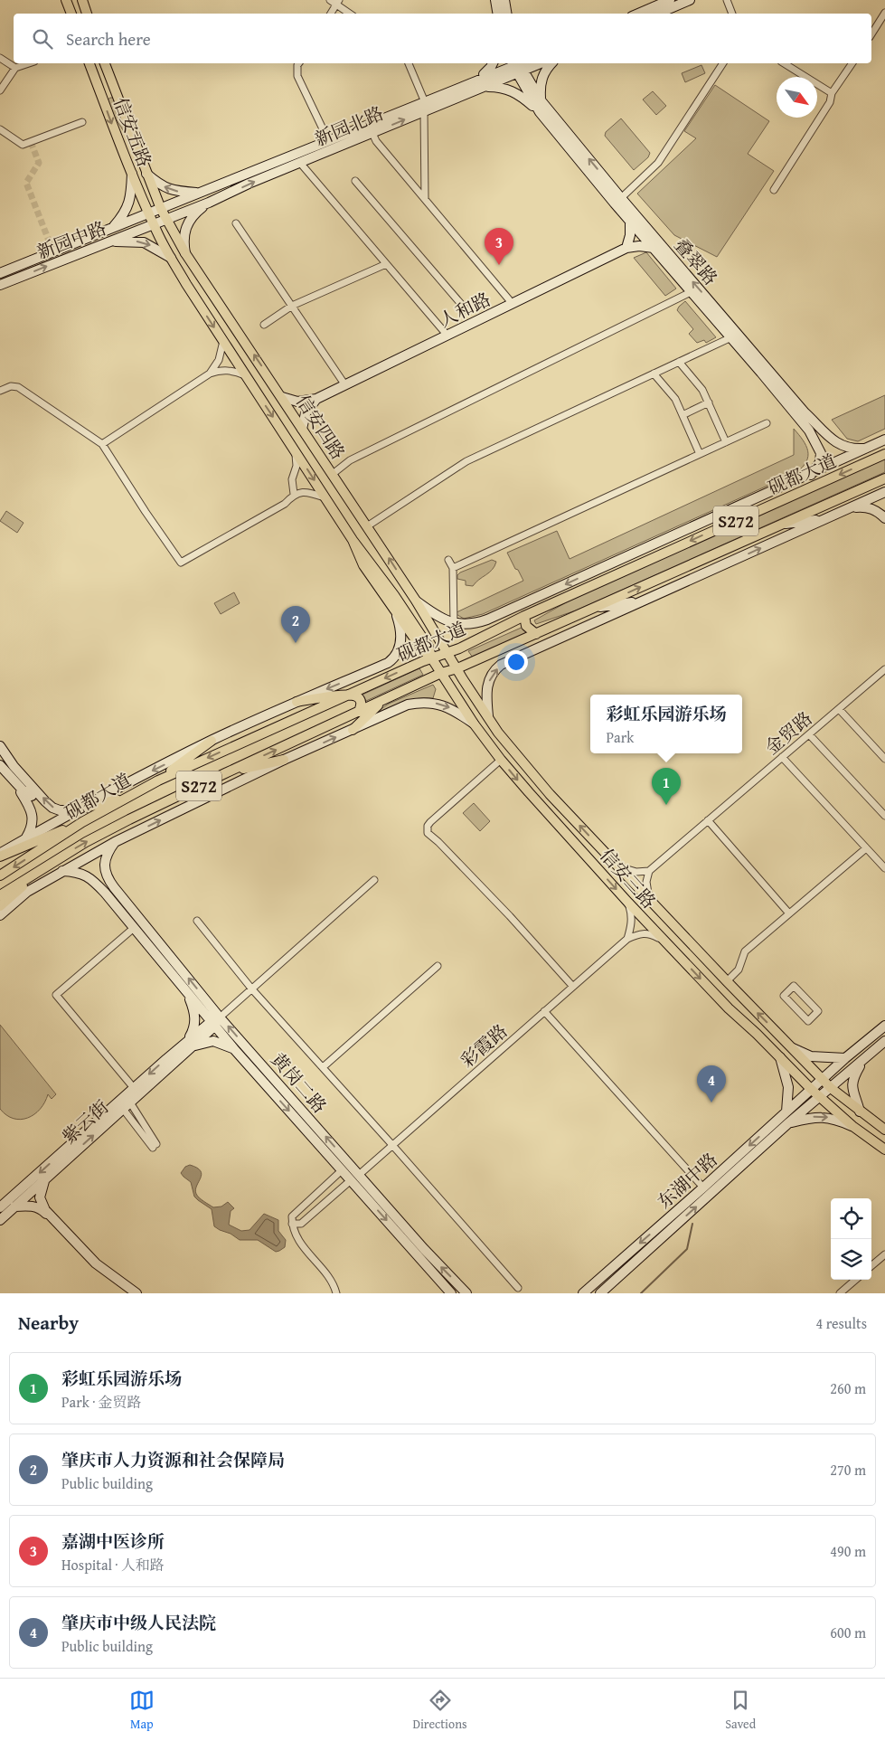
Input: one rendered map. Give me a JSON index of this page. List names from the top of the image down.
{
  "streets": {
    "main road": [
      "新园北路",
      "信安五路",
      "新园中路",
      "叠翠路",
      "人和路",
      "信安四路",
      "砚都大道",
      "S272",
      "信安三路",
      "黄岗二路",
      "紫云街",
      "东湖中路"
    ],
    "street": ["金贸路", "彩霞路"]
  },
  "crossings": [
    ["新园北路", "信安五路"],
    ["新园北路", "新园中路"],
    ["新园北路", "叠翠路"],
    ["新园北路", "信安四路"],
    ["信安五路", "新园中路"],
    ["信安五路", "信安四路"],
    ["新园中路", "信安四路"],
    ["叠翠路", "砚都大道"],
    ["信安四路", "砚都大道"],
    ["信安四路", "信安三路"],
    ["砚都大道", "信安三路"],
    ["信安三路", "东湖中路"],
    ["彩霞路", "黄岗二路"],
    ["黄岗二路", "紫云街"]
  ],
  "north": "bottom right",
  "page": {
    "search": "Search here",
    "pins": [
      "3",
      "2",
      "1",
      "4"
    ],
    "popup": ["彩虹乐园游乐场", "Park"],
    "heading": ["Nearby", "4 results"],
    "list": [
      {
        "mark": "1",
        "name": "彩虹乐园游乐场",
        "note": "Park · 金贸路",
        "value": "260 m"
      },
      {
        "mark": "2",
        "name": "肇庆市人力资源和社会保障局",
        "note": "Public building",
        "value": "270 m"
      },
      {
        "mark": "3",
        "name": "嘉湖中医诊所",
        "note": "Hospital · 人和路",
        "value": "490 m"
      },
      {
        "mark": "4",
        "name": "肇庆市中级人民法院",
        "note": "Public building",
        "value": "600 m"
      }
    ],
    "nav": ["Map", "Directions", "Saved"]
  }
}
